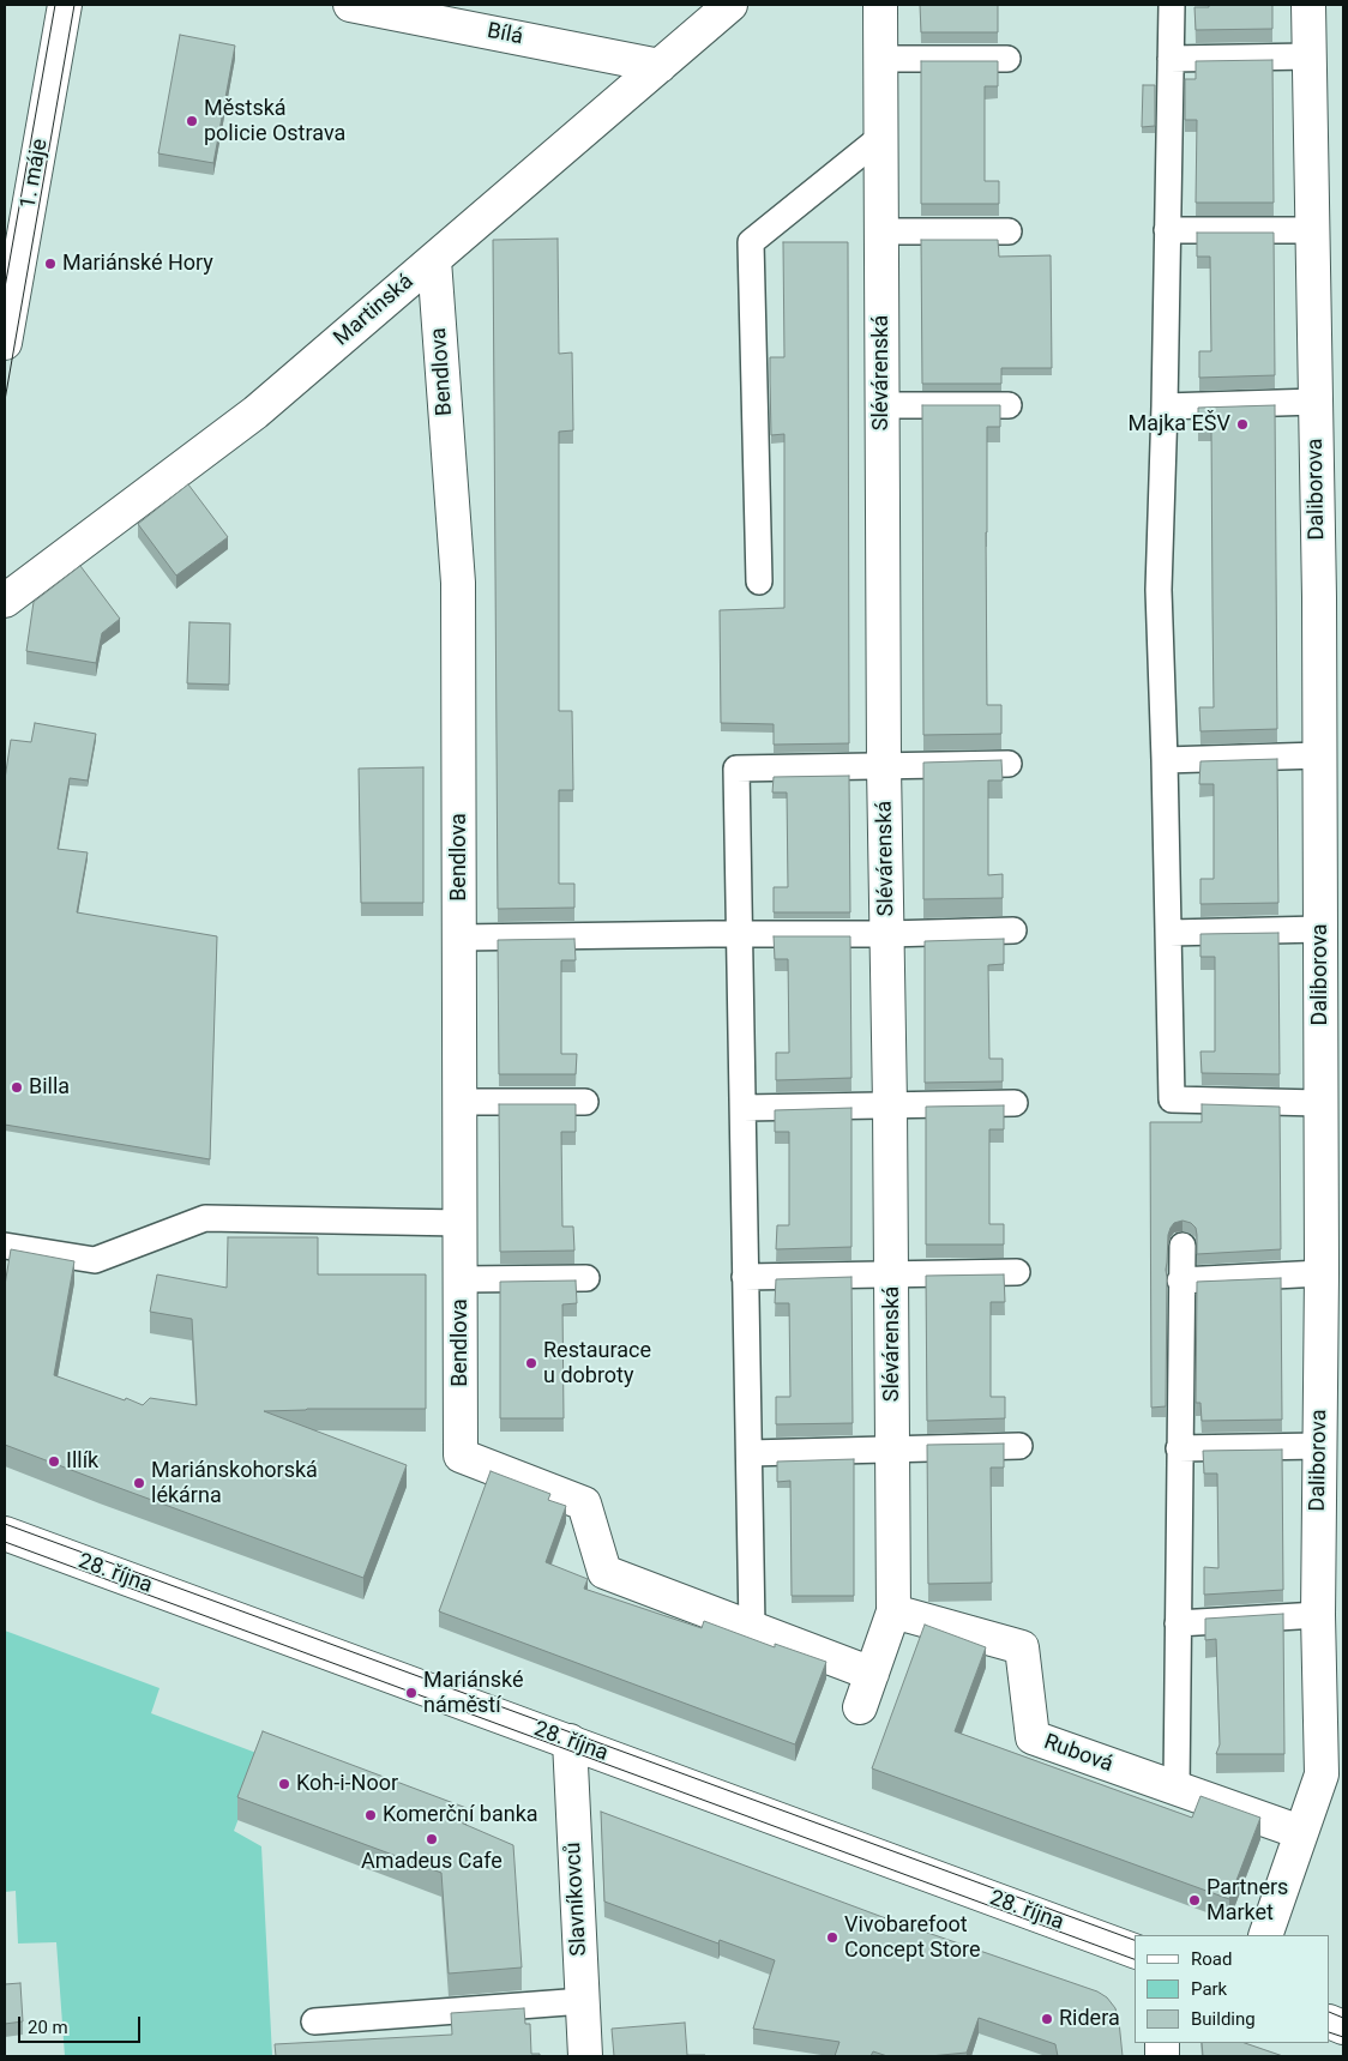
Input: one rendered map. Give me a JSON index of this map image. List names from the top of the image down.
{
  "streets": {
    "street": [
      "Bílá",
      "1. máje",
      "Martinská",
      "Bendlova",
      "Slévárenská",
      "Daliborova",
      "28. října",
      "Rubová",
      "Slavníkovců"
    ]
  },
  "crossings": [
    ["Bílá", "Martinská"],
    ["Martinská", "Bendlova"],
    ["Slévárenská", "Rubová"],
    ["Daliborova", "Rubová"],
    ["28. října", "Slavníkovců"]
  ],
  "places": [
    "Městská policie Ostrava",
    "Mariánské Hory",
    "Majka EŠV",
    "Billa",
    "Restaurace u dobroty",
    "Illík",
    "Mariánskohorská lékárna",
    "Mariánské náměstí",
    "Koh-i-Noor",
    "Komerční banka",
    "Amadeus Cafe",
    "Partners Market",
    "Vivobarefoot Concept Store",
    "Ridera"
  ],
  "legend": ["Road", "Park", "Building"],
  "scale_bar": "20 m"
}
